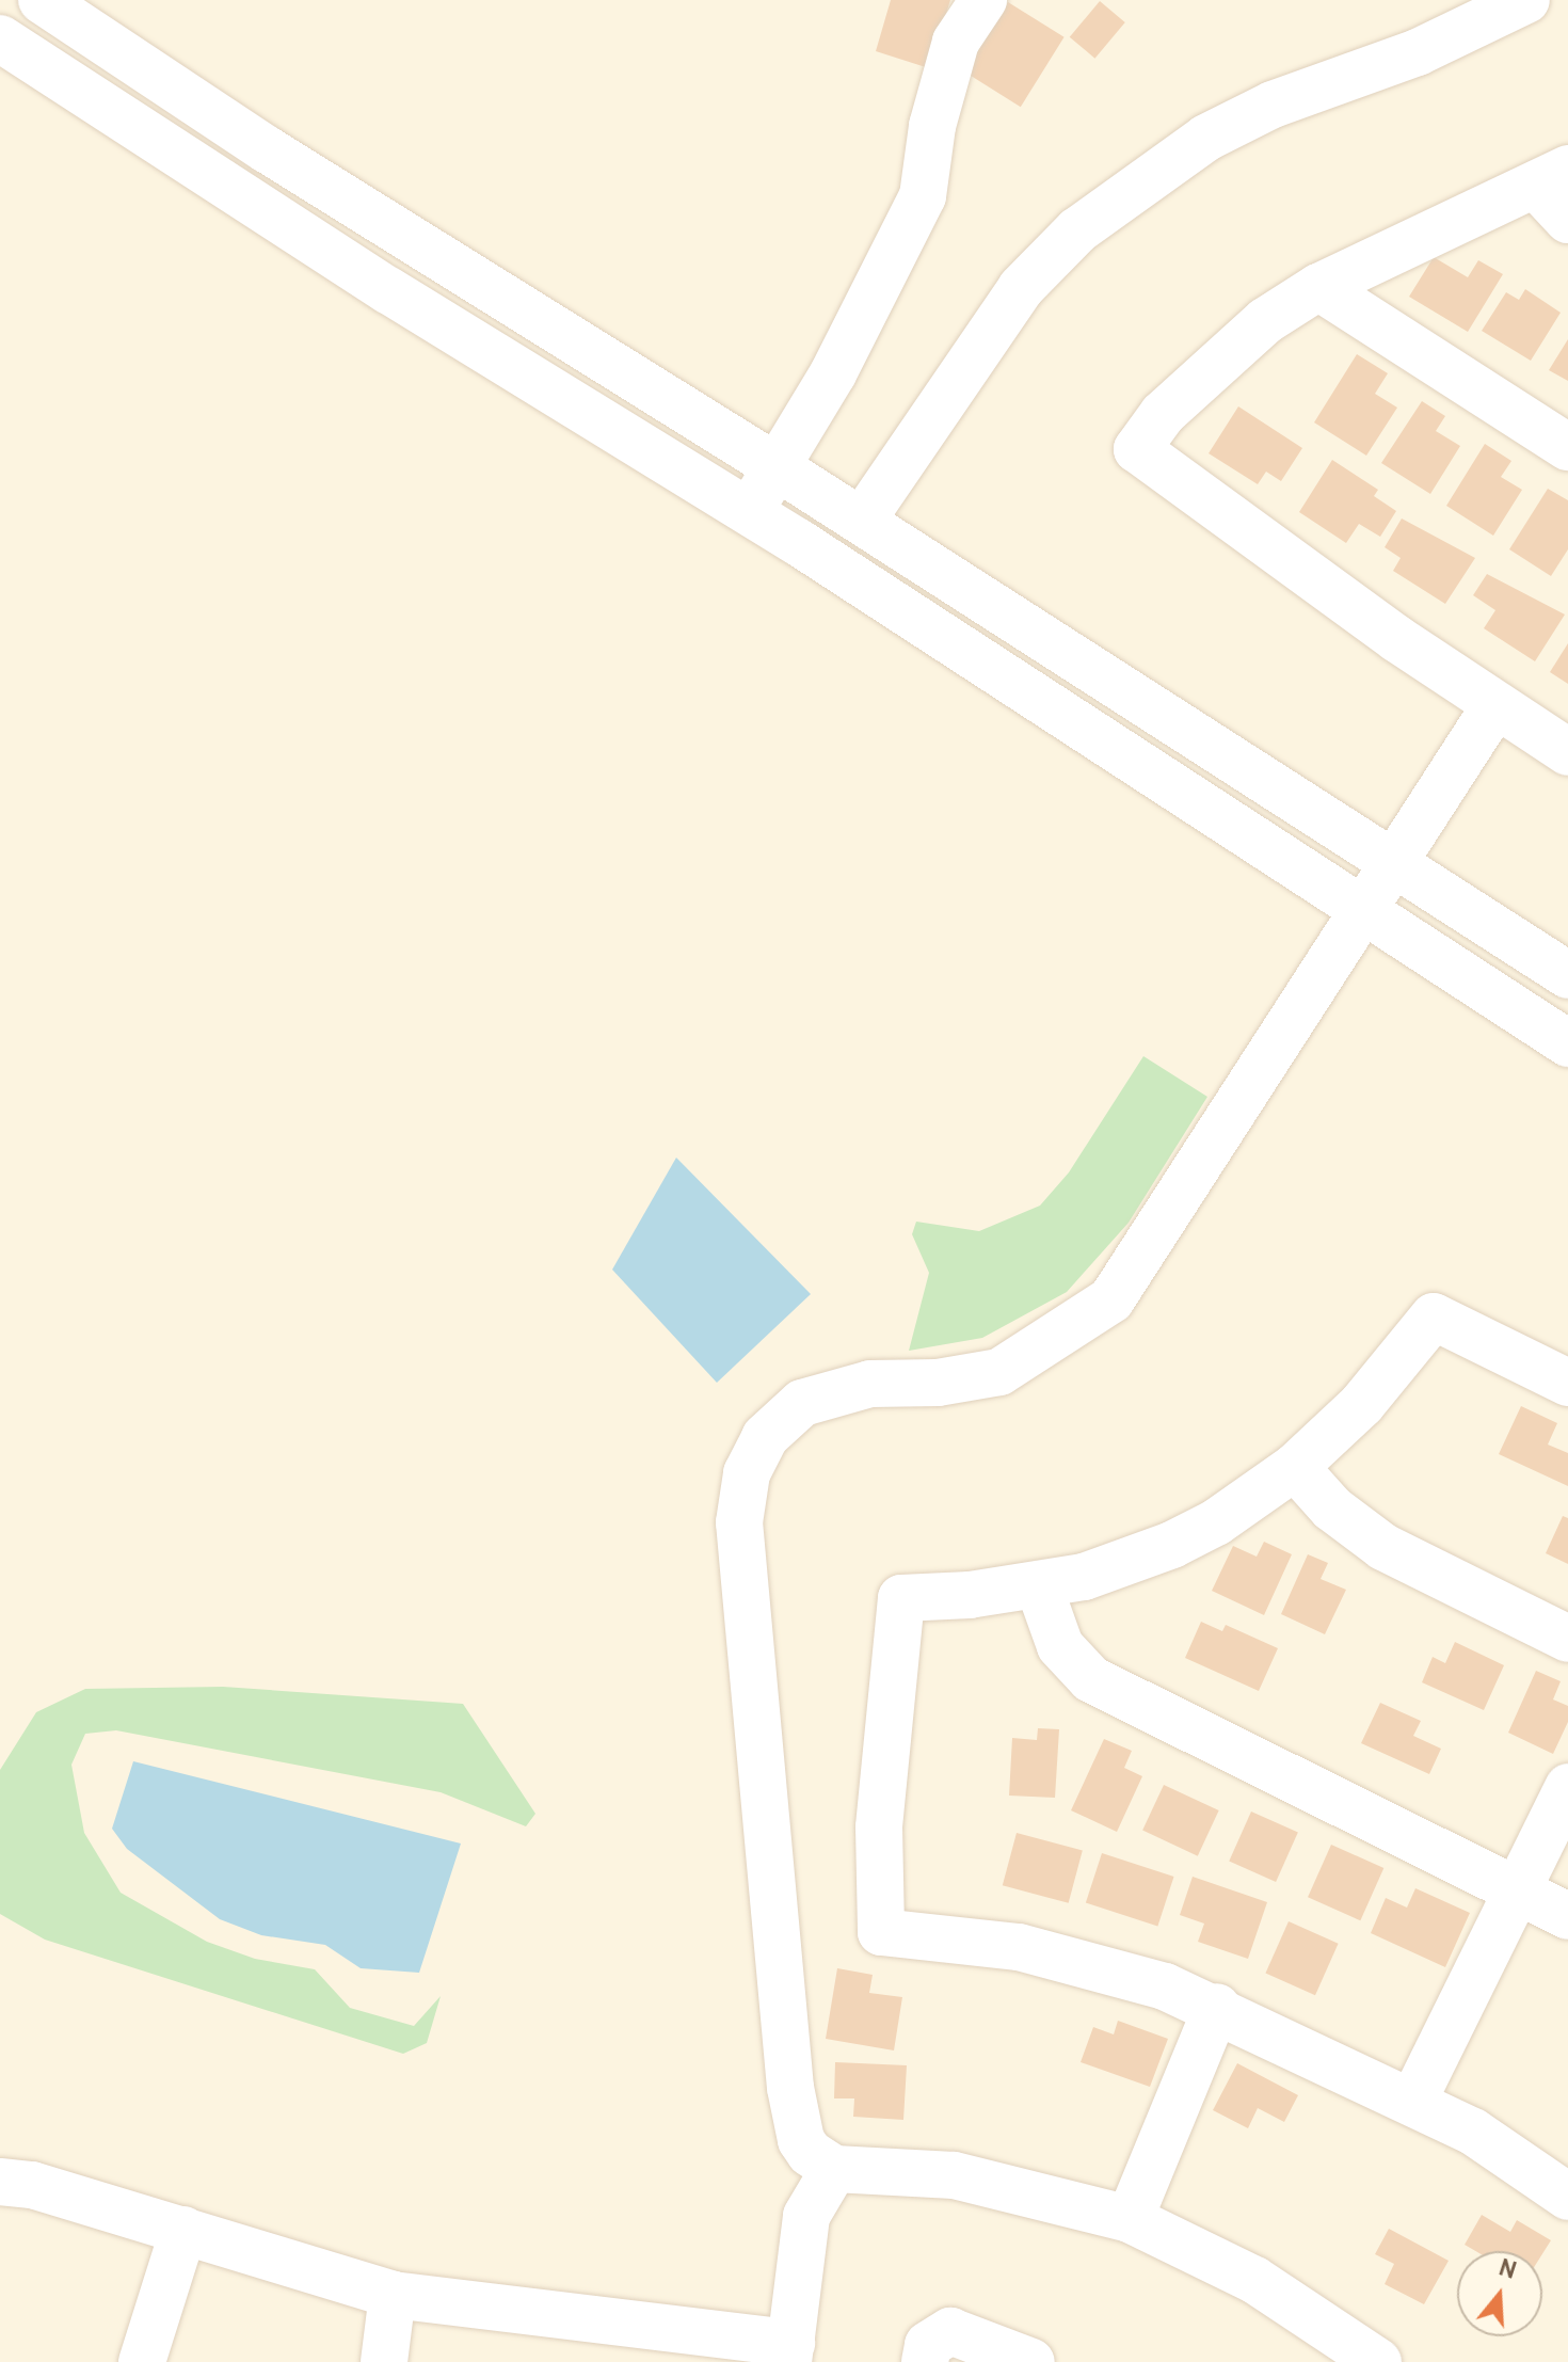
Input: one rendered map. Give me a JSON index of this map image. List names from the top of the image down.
{
  "north": "top"
}
